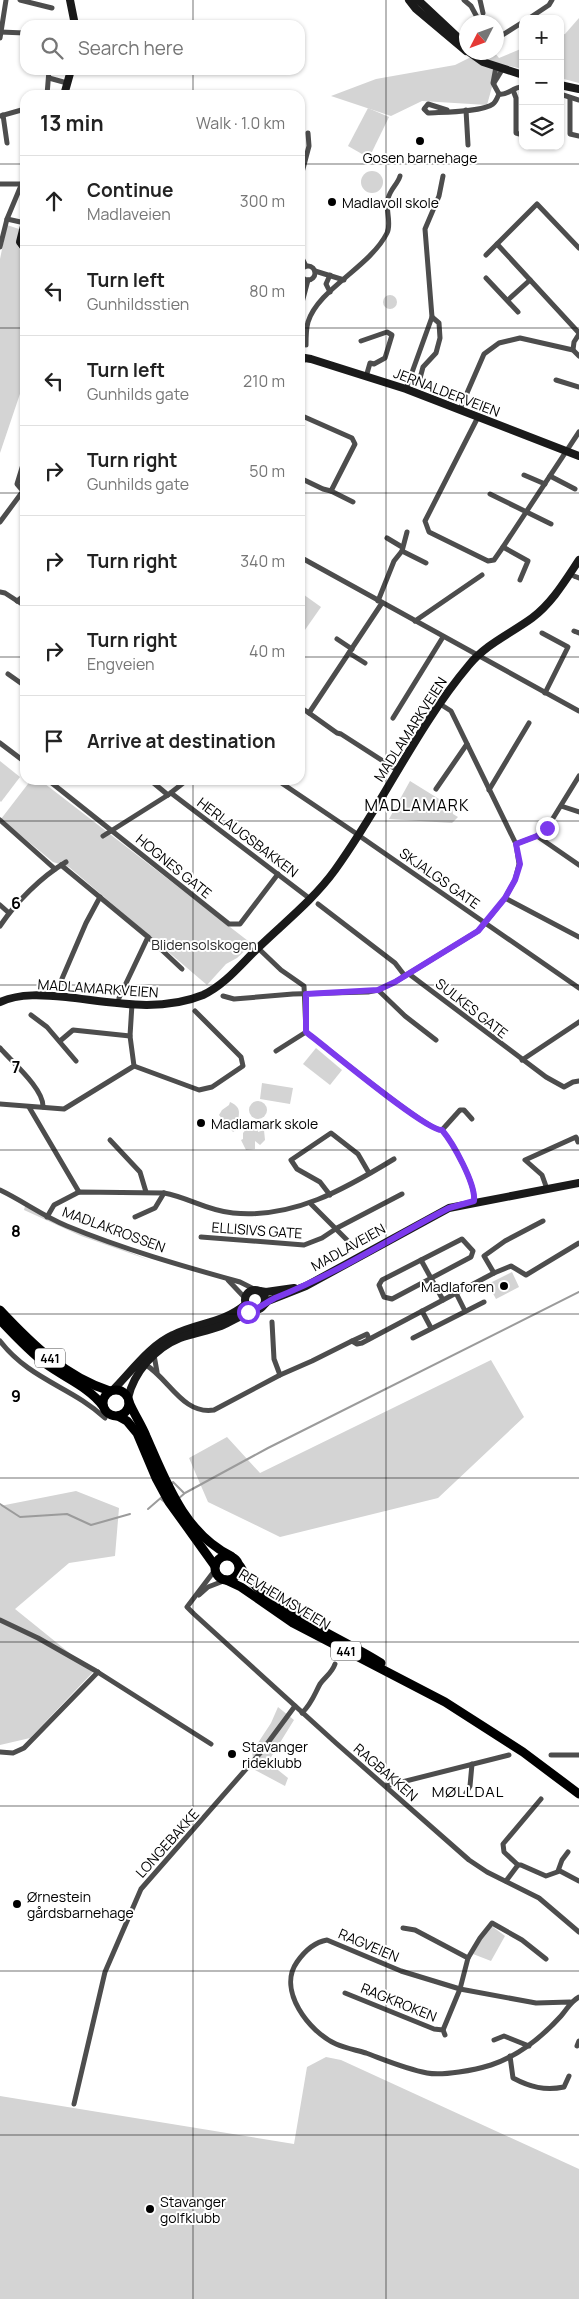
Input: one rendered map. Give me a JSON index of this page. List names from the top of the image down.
{
  "streets": {
    "main road": [
      "JERNALDERVEIEN",
      "MADLAMARKVEIEN",
      "MADLAVEIEN",
      "441",
      "REVHEIMSVEIEN"
    ],
    "street": [
      "HERLAUGSBAKKEN",
      "HOGNES GATE",
      "SKJALGS GATE",
      "SULKES GATE",
      "MADLAKROSSEN",
      "ELLISIVS GATE",
      "RAGBAKKEN",
      "LONGEBAKKE",
      "RAGVEIEN",
      "RAGKROKEN"
    ]
  },
  "crossings": [
    ["MADLAMARKVEIEN", "HERLAUGSBAKKEN"],
    ["MADLAMARKVEIEN", "SKJALGS GATE"],
    ["HERLAUGSBAKKEN", "HOGNES GATE"],
    ["MADLAKROSSEN", "MADLAVEIEN"],
    ["441", "REVHEIMSVEIEN"],
    ["RAGBAKKEN", "LONGEBAKKE"],
    ["RAGVEIEN", "RAGKROKEN"]
  ],
  "districts": ["MADLAMARK", "MØLLDAL"],
  "parks": ["Blidensolskogen"],
  "places": [
    "Gosen barnehage",
    "Madlavoll skole",
    "Madlamark skole",
    "Madlaforen",
    "Stavanger rideklubb",
    "Ørnestein gårdsbarnehage",
    "Stavanger golfklubb"
  ],
  "north": "bottom left",
  "page": {
    "map_buttons": ["+", "−"],
    "search": "Search here",
    "heading": ["13 min", "Walk · 1.0 km"],
    "list": [
      ["Continue", "Madlaveien", "300 m"],
      ["Turn left", "Gunhildsstien", "80 m"],
      ["Turn left", "Gunhilds gate", "210 m"],
      ["Turn right", "Gunhilds gate", "50 m"],
      ["Turn right", "340 m"],
      ["Turn right", "Engveien", "40 m"],
      "Arrive at destination"
    ]
  },
  "grid": {
    "rows": [
      "6",
      "7",
      "8",
      "9"
    ]
  }
}
